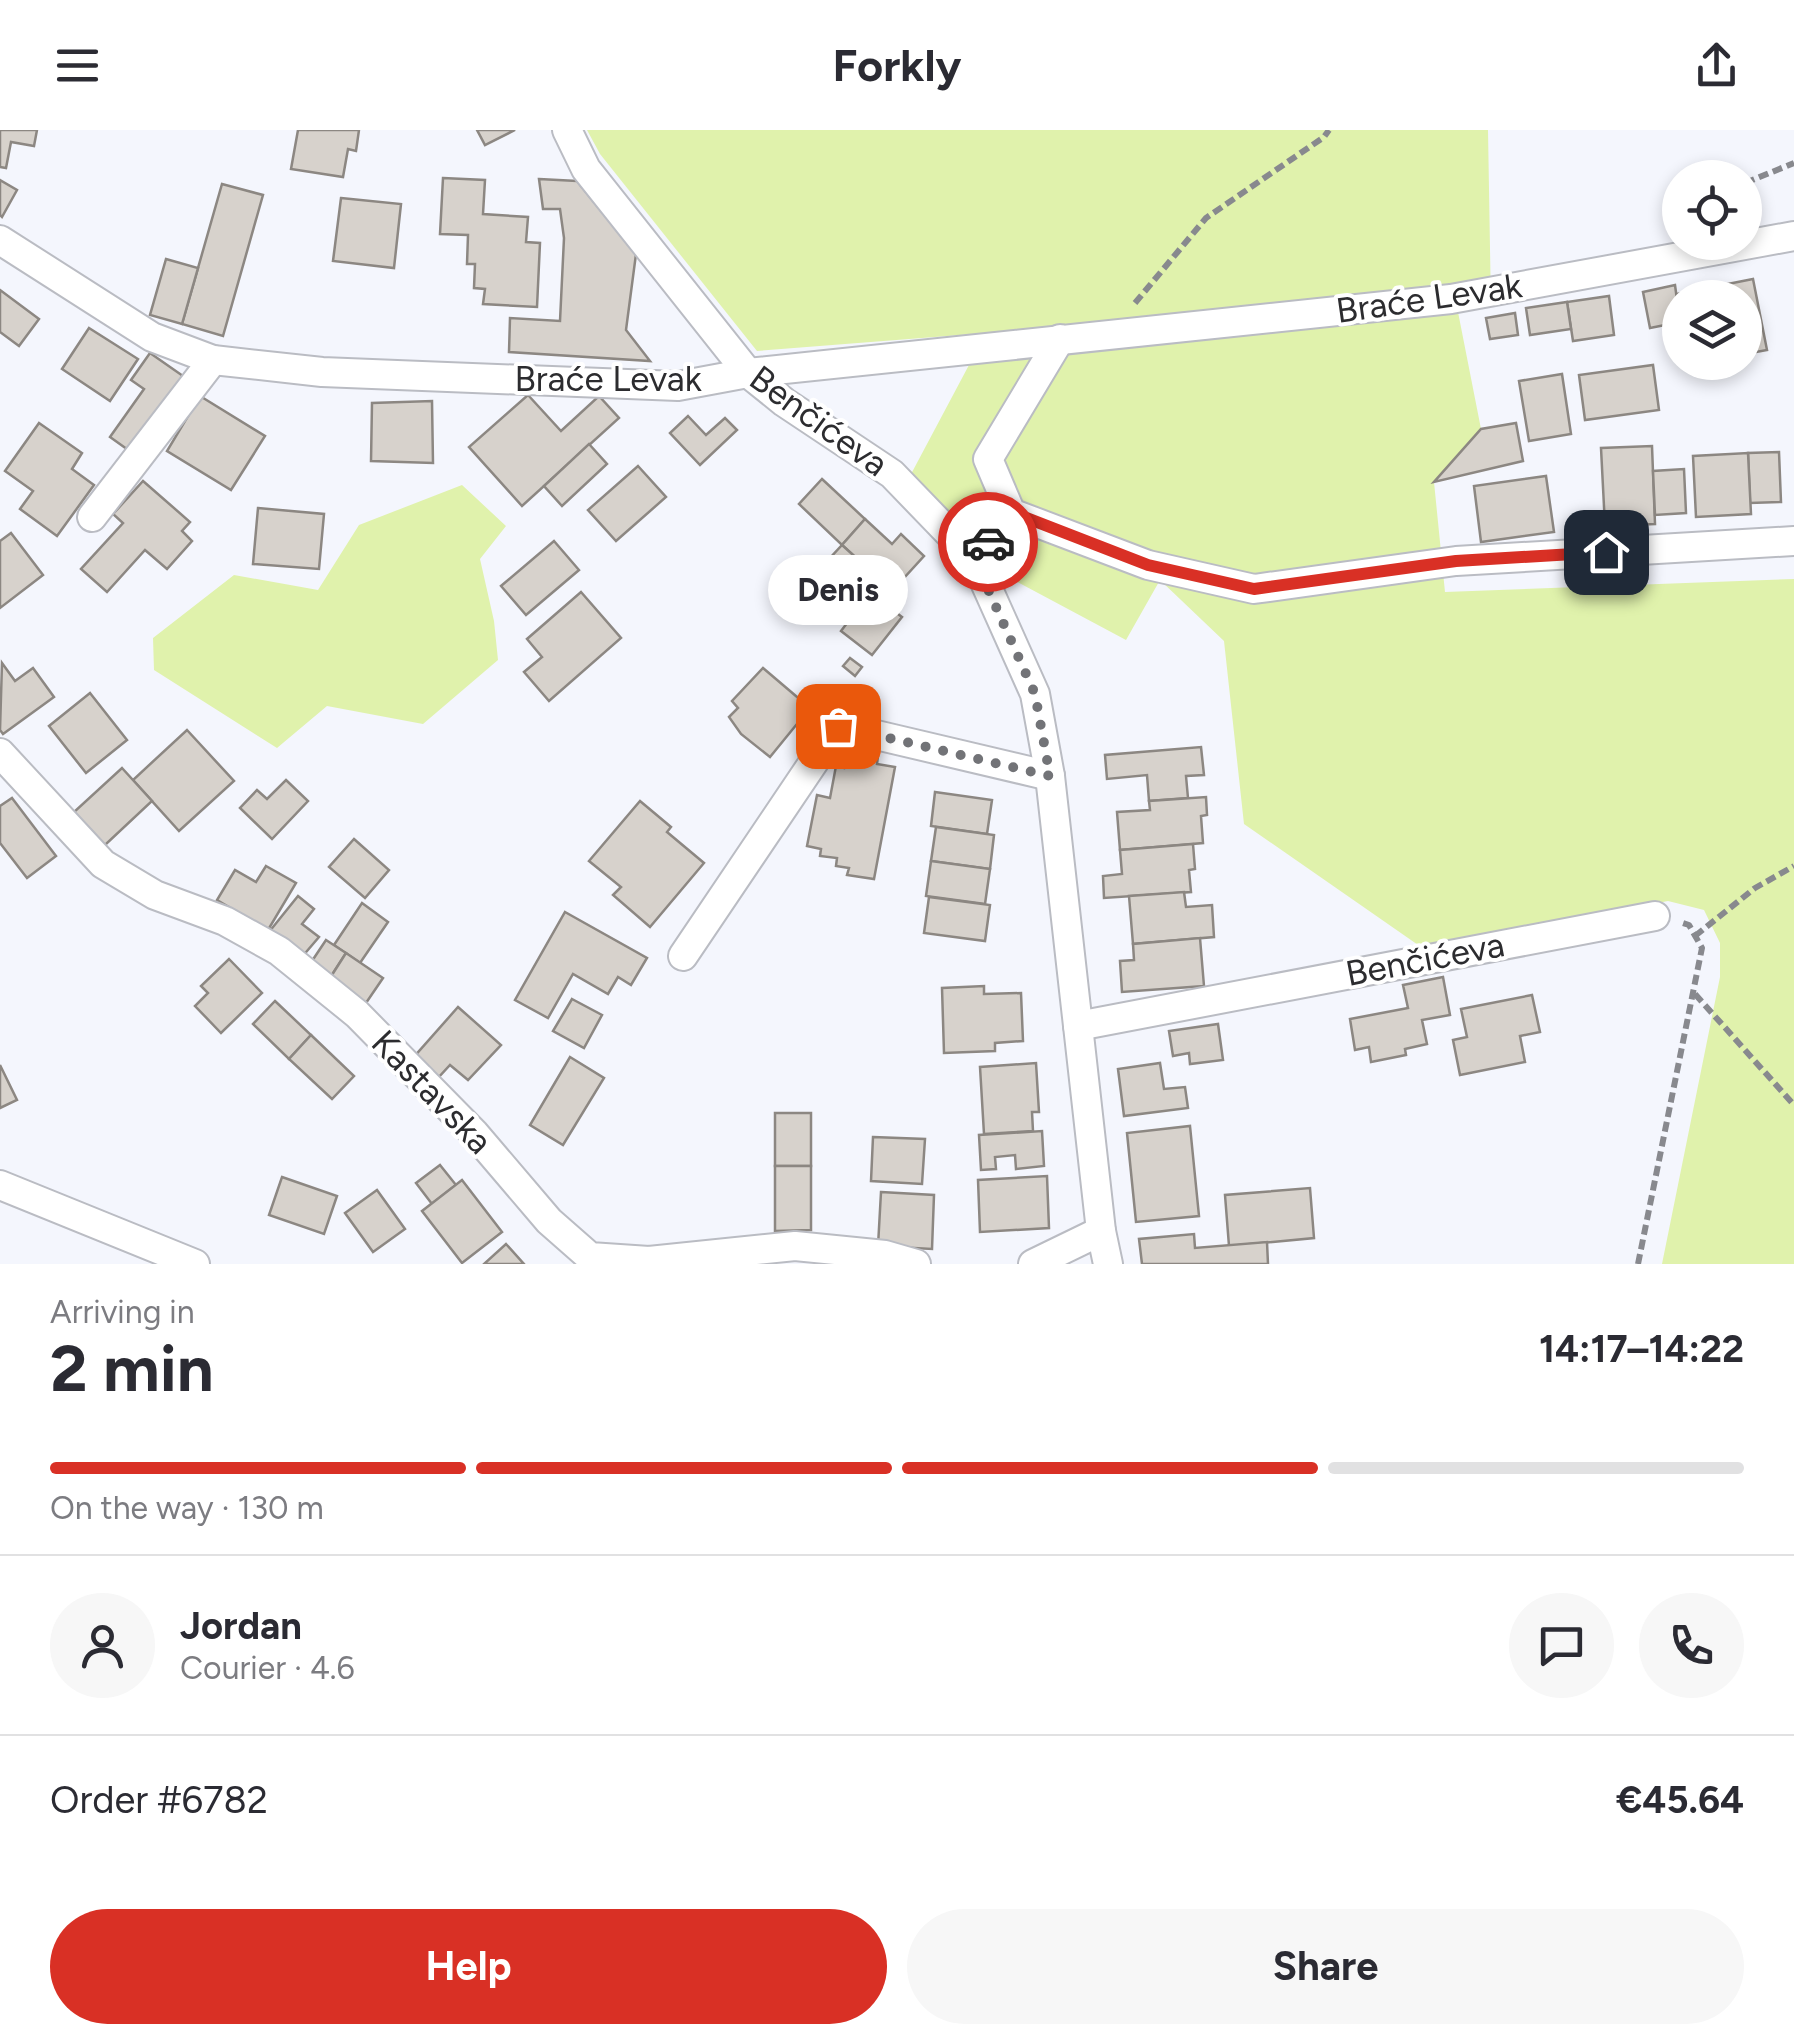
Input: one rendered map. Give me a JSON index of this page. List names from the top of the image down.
{
  "streets": {
    "street": ["Braće Levak", "Benčićeva", "Kastavska"]
  },
  "crossings": [
    ["Braće Levak", "Benčićeva"]
  ],
  "places": ["Denis"],
  "page": {
    "header": "Forkly",
    "bubble": "Denis",
    "heading": ["2 min", "Arriving in", "14:17–14:22"],
    "panel": [
      "Jordan",
      "Courier · 4.6",
      "Order #6782",
      "€45.64"
    ],
    "bar": "On the way · 130 m",
    "buttons": ["Help", "Share"]
  }
}
